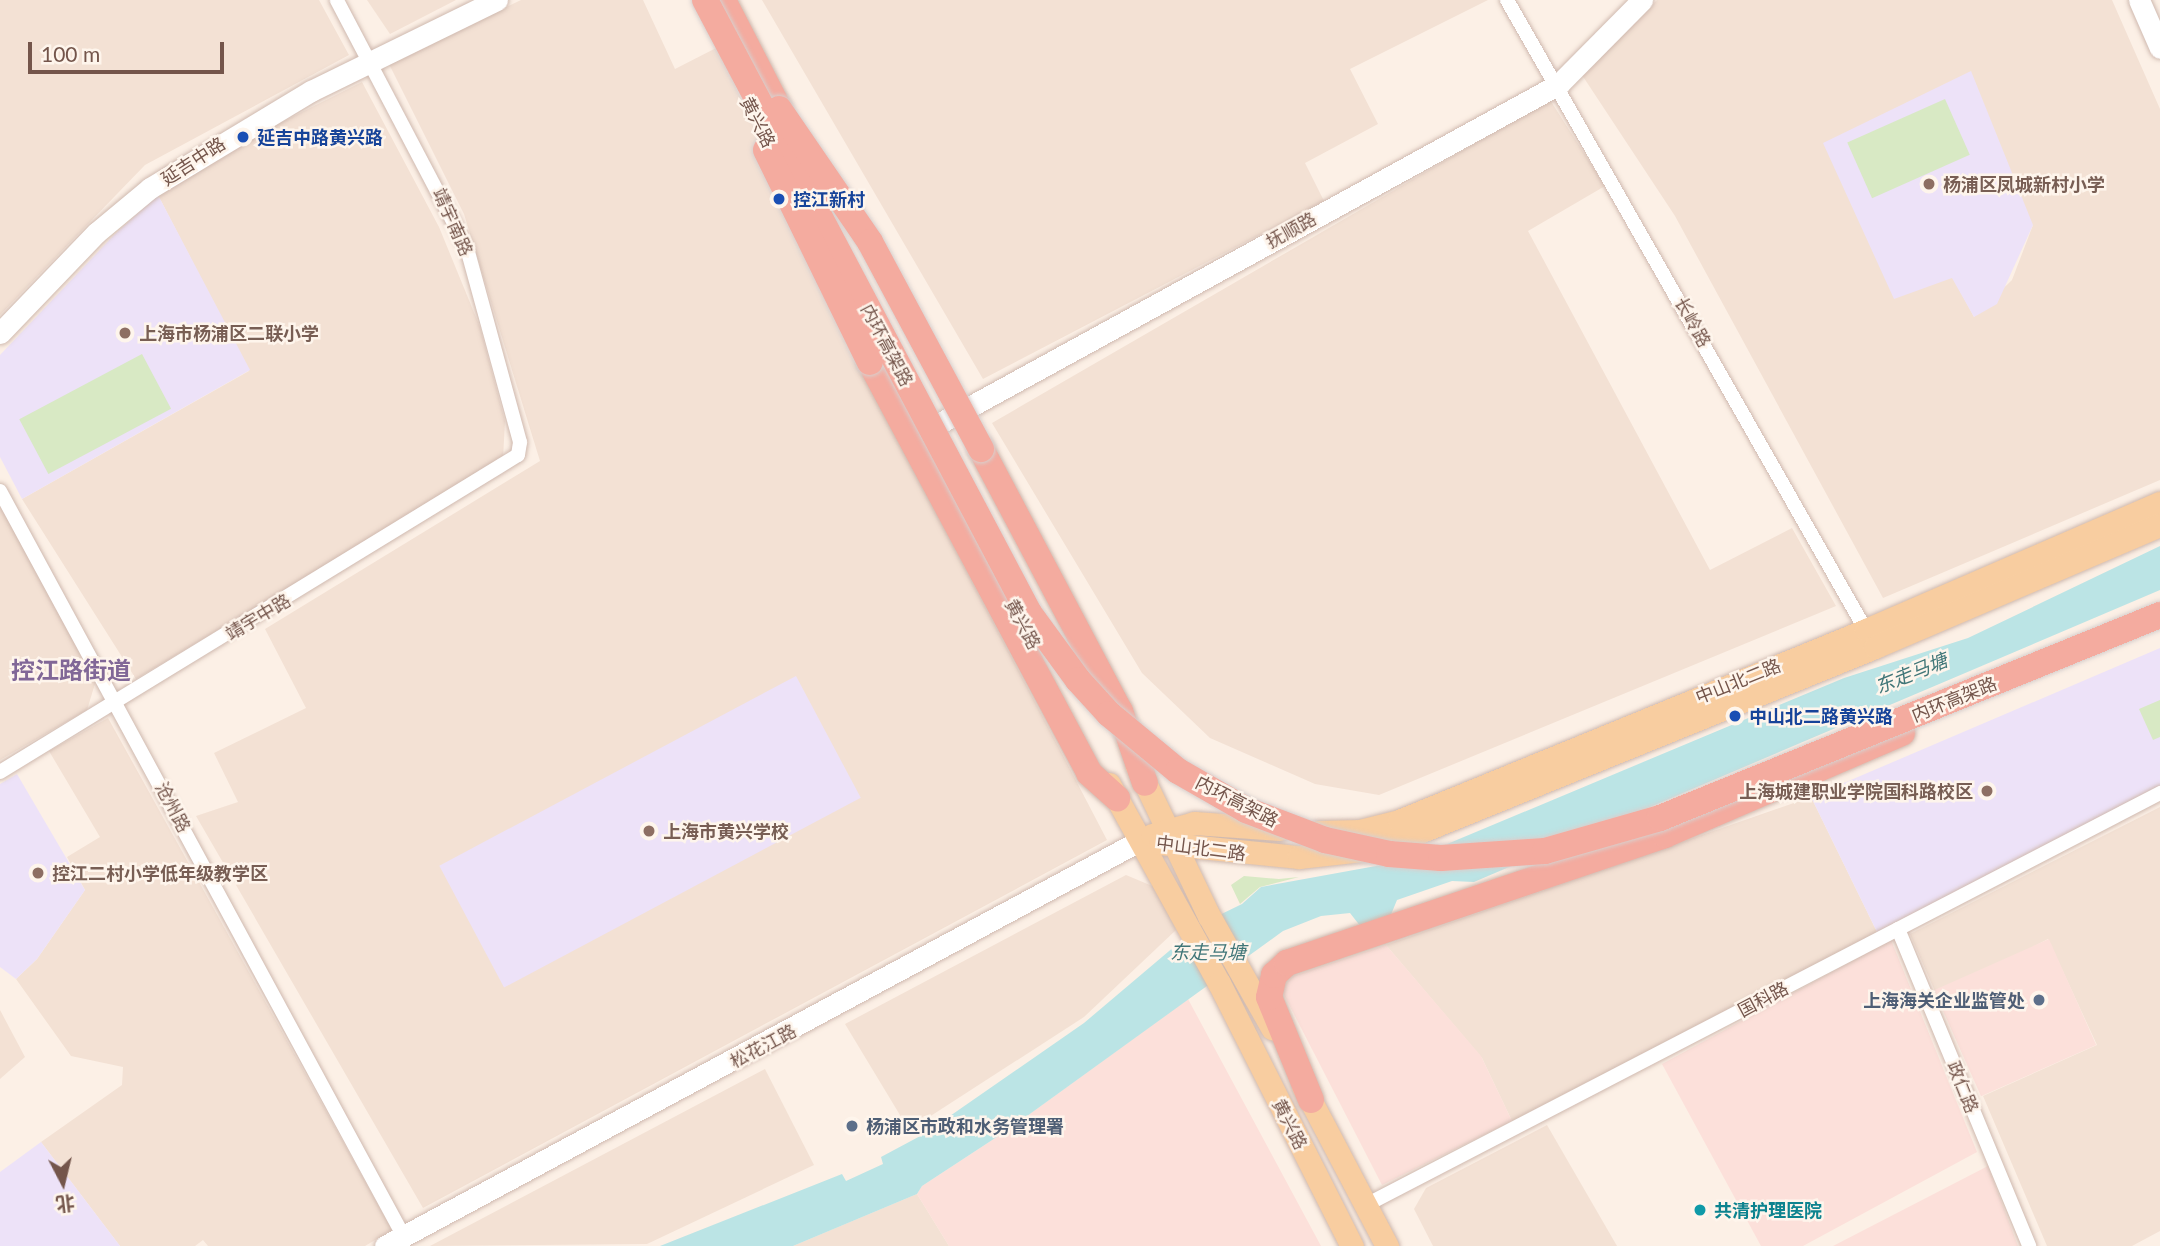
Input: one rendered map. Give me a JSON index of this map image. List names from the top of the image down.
{
  "streets": {
    "highway": ["内环高架路"],
    "main road": ["黄兴路", "中山北二路"],
    "street": [
      "延吉中路",
      "靖宇南路",
      "抚顺路",
      "长岭路",
      "靖宇中路",
      "沧州路",
      "国科路",
      "松花江路",
      "政仁路"
    ]
  },
  "crossings": [
    ["黄兴路", "抚顺路"],
    ["黄兴路", "中山北二路"],
    ["黄兴路", "国科路"],
    ["黄兴路", "松花江路"],
    ["延吉中路", "靖宇南路"],
    ["靖宇南路", "靖宇中路"],
    ["抚顺路", "长岭路"],
    ["长岭路", "中山北二路"],
    ["靖宇中路", "沧州路"],
    ["中山北二路", "松花江路"],
    ["沧州路", "松花江路"],
    ["国科路", "政仁路"]
  ],
  "districts": ["控江路街道"],
  "water": ["东走马塘"],
  "places": [
    "延吉中路黄兴路",
    "杨浦区凤城新村小学",
    "控江新村",
    "上海市杨浦区二联小学",
    "中山北二路黄兴路",
    "上海城建职业学院国科路校区",
    "上海市黄兴学校",
    "控江二村小学低年级教学区",
    "上海海关企业监管处",
    "杨浦区市政和水务管理署",
    "共清护理医院"
  ],
  "scale_bar": "100 m",
  "north": "bottom"
}
